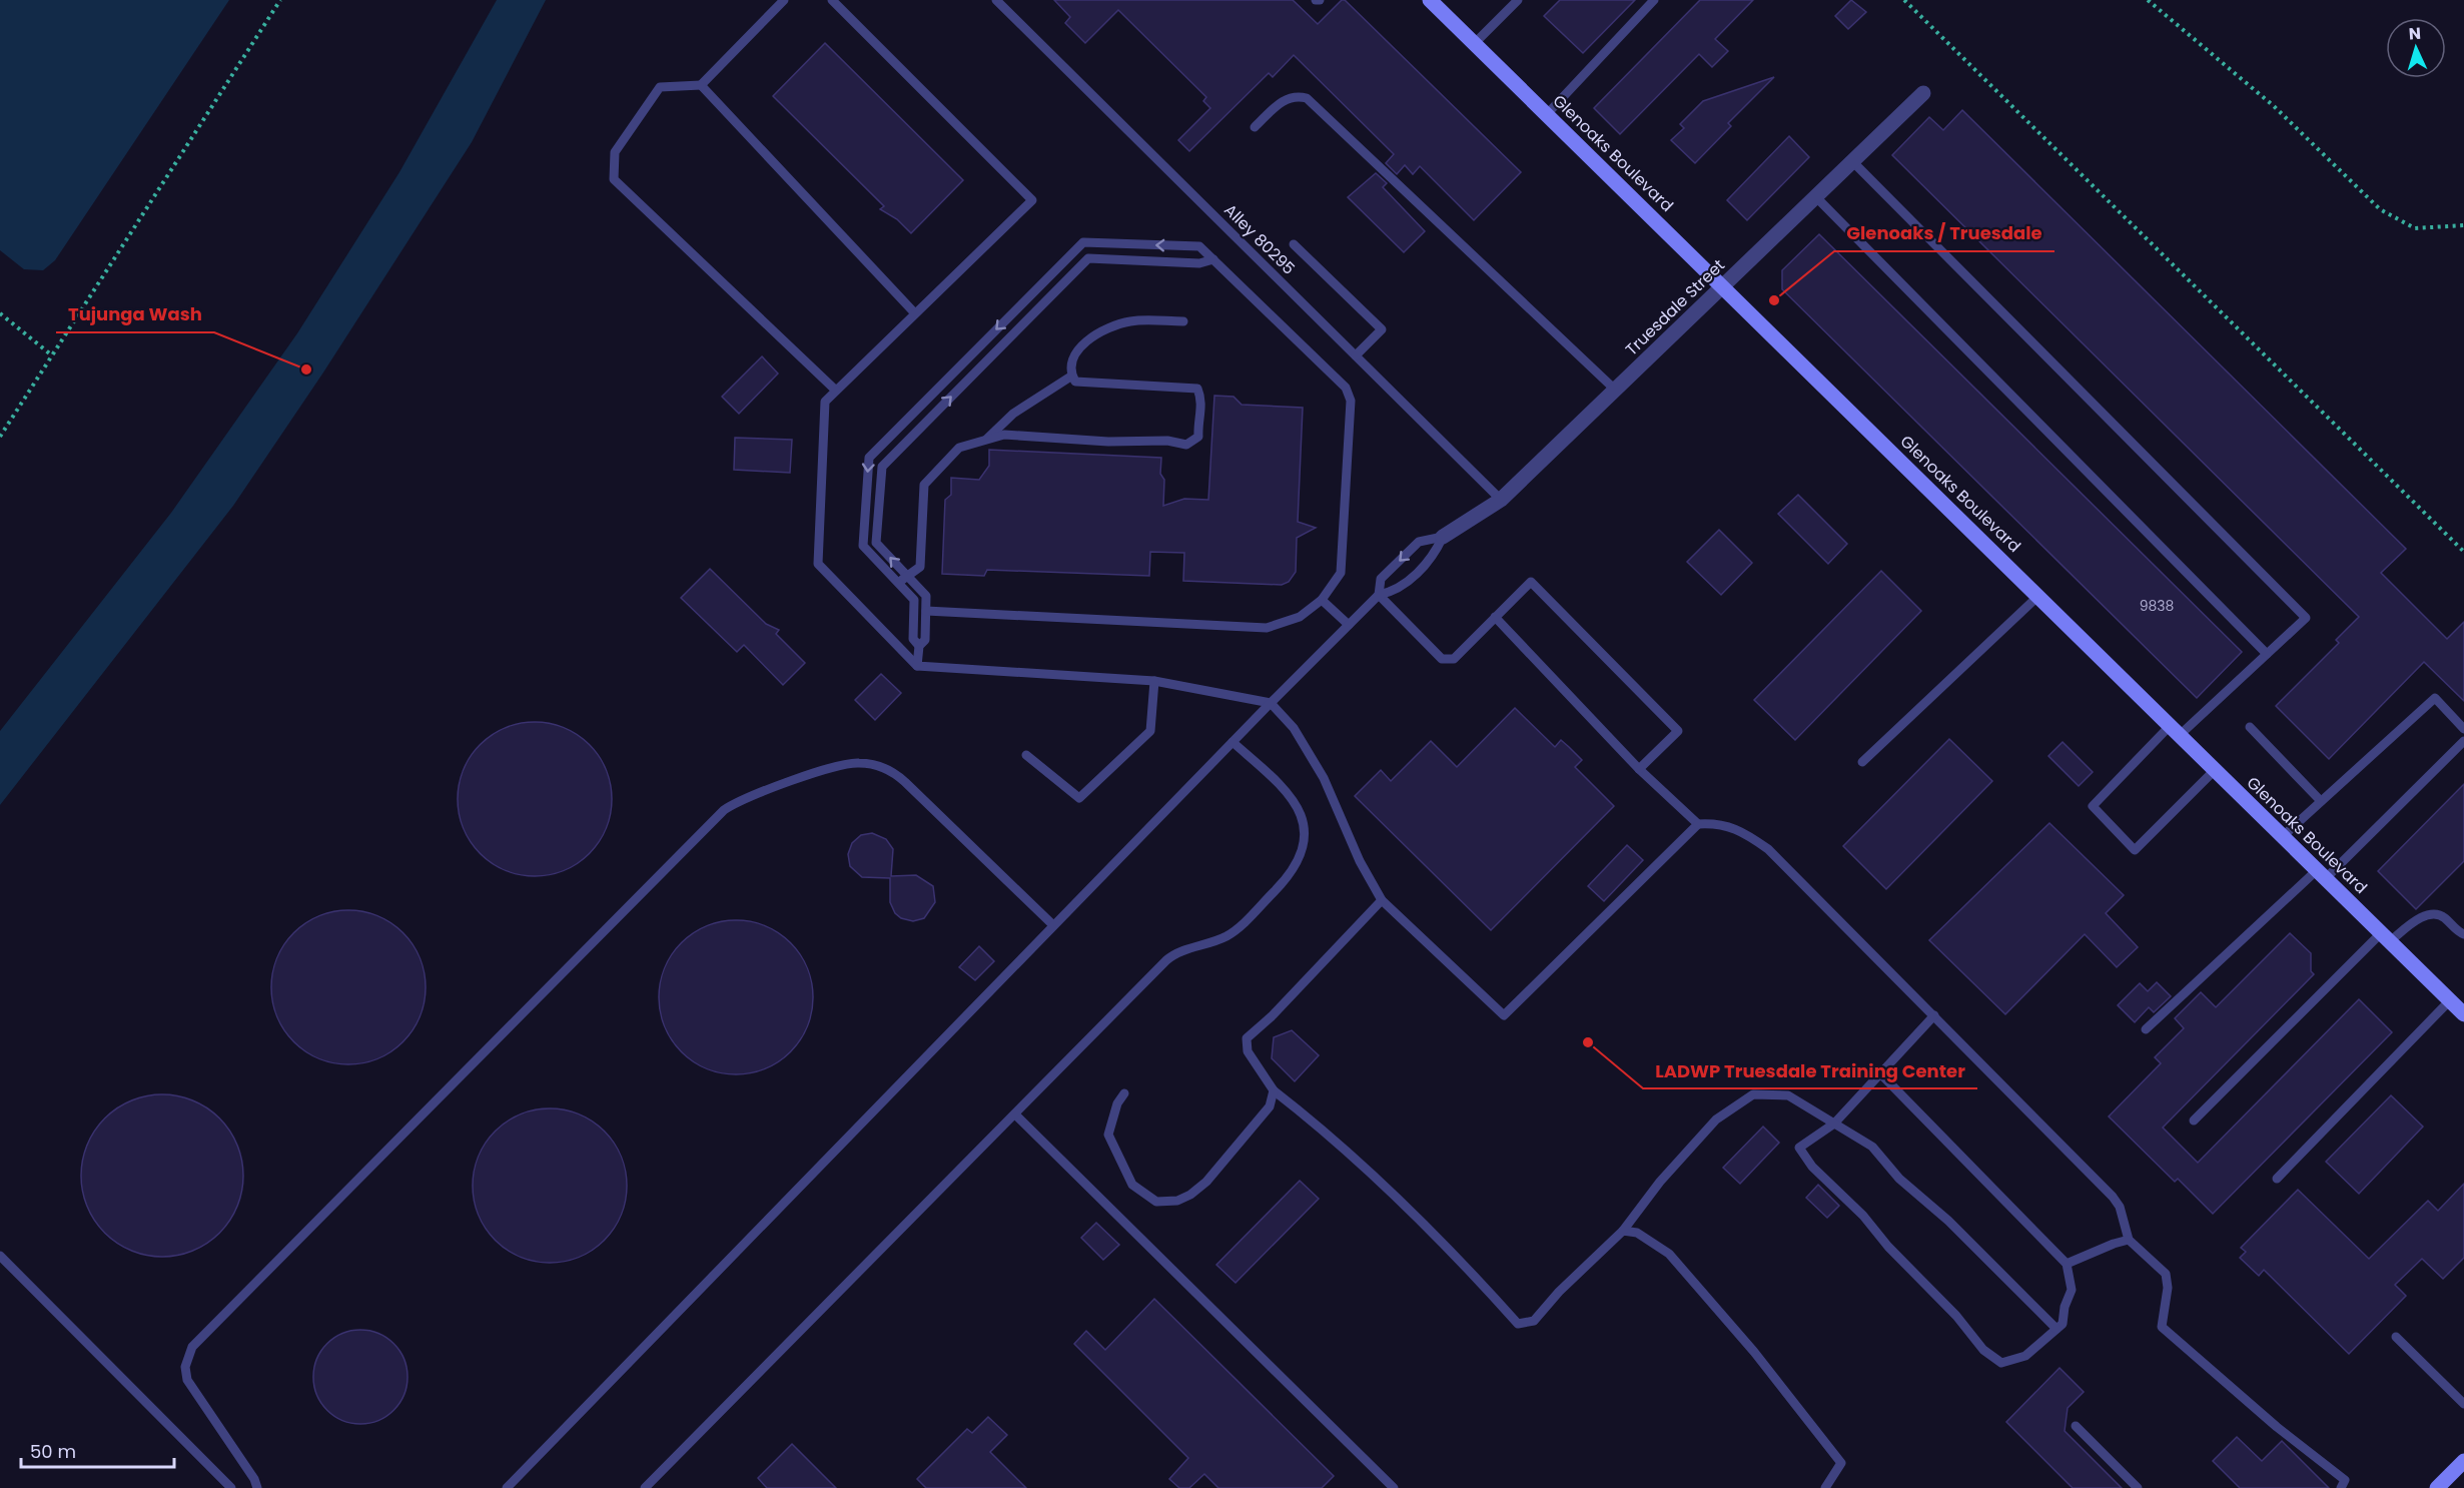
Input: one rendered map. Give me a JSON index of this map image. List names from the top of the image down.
{
  "streets": {
    "main road": ["Glenoaks Boulevard"],
    "street": ["Truesdale Street"],
    "lane": ["Alley 80295"]
  },
  "crossings": [
    ["Glenoaks Boulevard", "Truesdale Street"],
    ["Alley 80295", "Truesdale Street"]
  ],
  "places": ["Glenoaks / Truesdale", "Tujunga Wash", "LADWP Truesdale Training Center"],
  "house_numbers": ["9838"],
  "scale_bar": "50 m",
  "north": "top"
}
